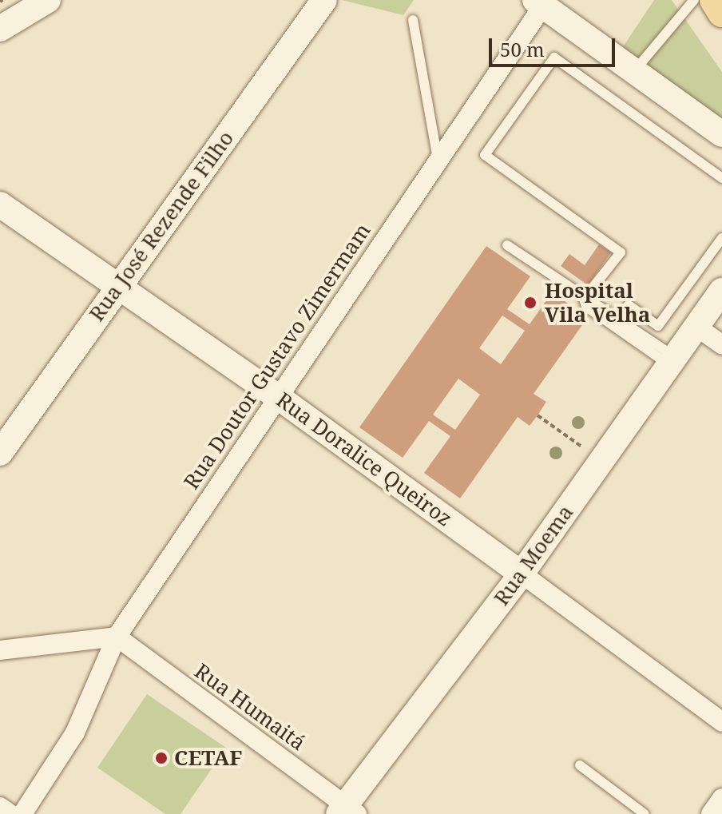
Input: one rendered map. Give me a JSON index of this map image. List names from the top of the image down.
{
  "streets": {
    "street": [
      "Rua José Rezende Filho",
      "Rua Doutor Gustavo Zimermam",
      "Rua Doralice Queiroz",
      "Rua Moema",
      "Rua Humaitá"
    ]
  },
  "crossings": [
    ["Rua José Rezende Filho", "Rua Doralice Queiroz"],
    ["Rua Doutor Gustavo Zimermam", "Rua Doralice Queiroz"],
    ["Rua Doutor Gustavo Zimermam", "Rua Humaitá"],
    ["Rua Doralice Queiroz", "Rua Moema"],
    ["Rua Moema", "Rua Humaitá"]
  ],
  "places": ["Hospital Vila Velha", "CETAF"],
  "scale_bar": "50 m"
}
